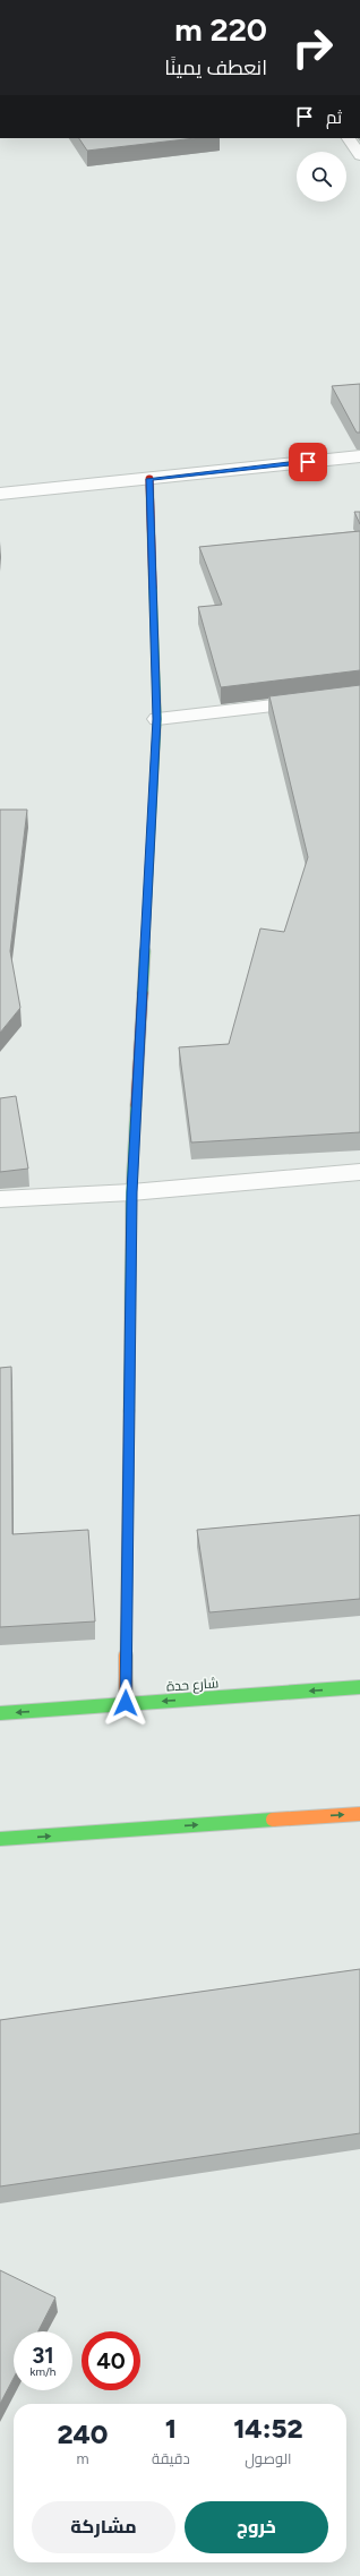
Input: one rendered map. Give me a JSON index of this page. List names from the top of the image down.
{
  "streets": {
    "street": ["شارع حدة"]
  },
  "one_way": ["شارع حدة"],
  "page": {
    "turn": ["220 m", "انعطف يمينًا"],
    "then": "ثم",
    "speed": "31 km/h",
    "limit": "40",
    "eta": [
      "14:52",
      "الوصول",
      "1",
      "دقيقة",
      "240",
      "m"
    ],
    "buttons": ["خروج", "مشاركة"]
  }
}
